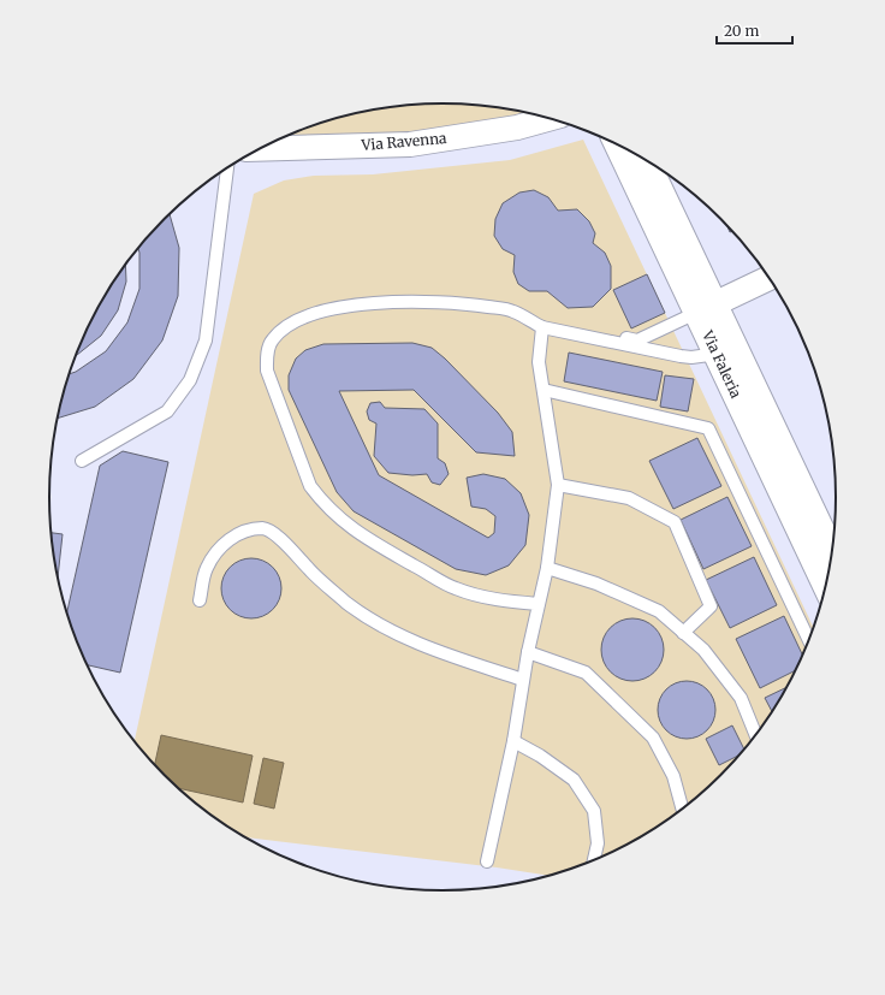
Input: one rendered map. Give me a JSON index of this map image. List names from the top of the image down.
{
  "streets": {
    "street": ["Via Ravenna", "Via Faleria"]
  },
  "scale_bar": "20 m"
}
